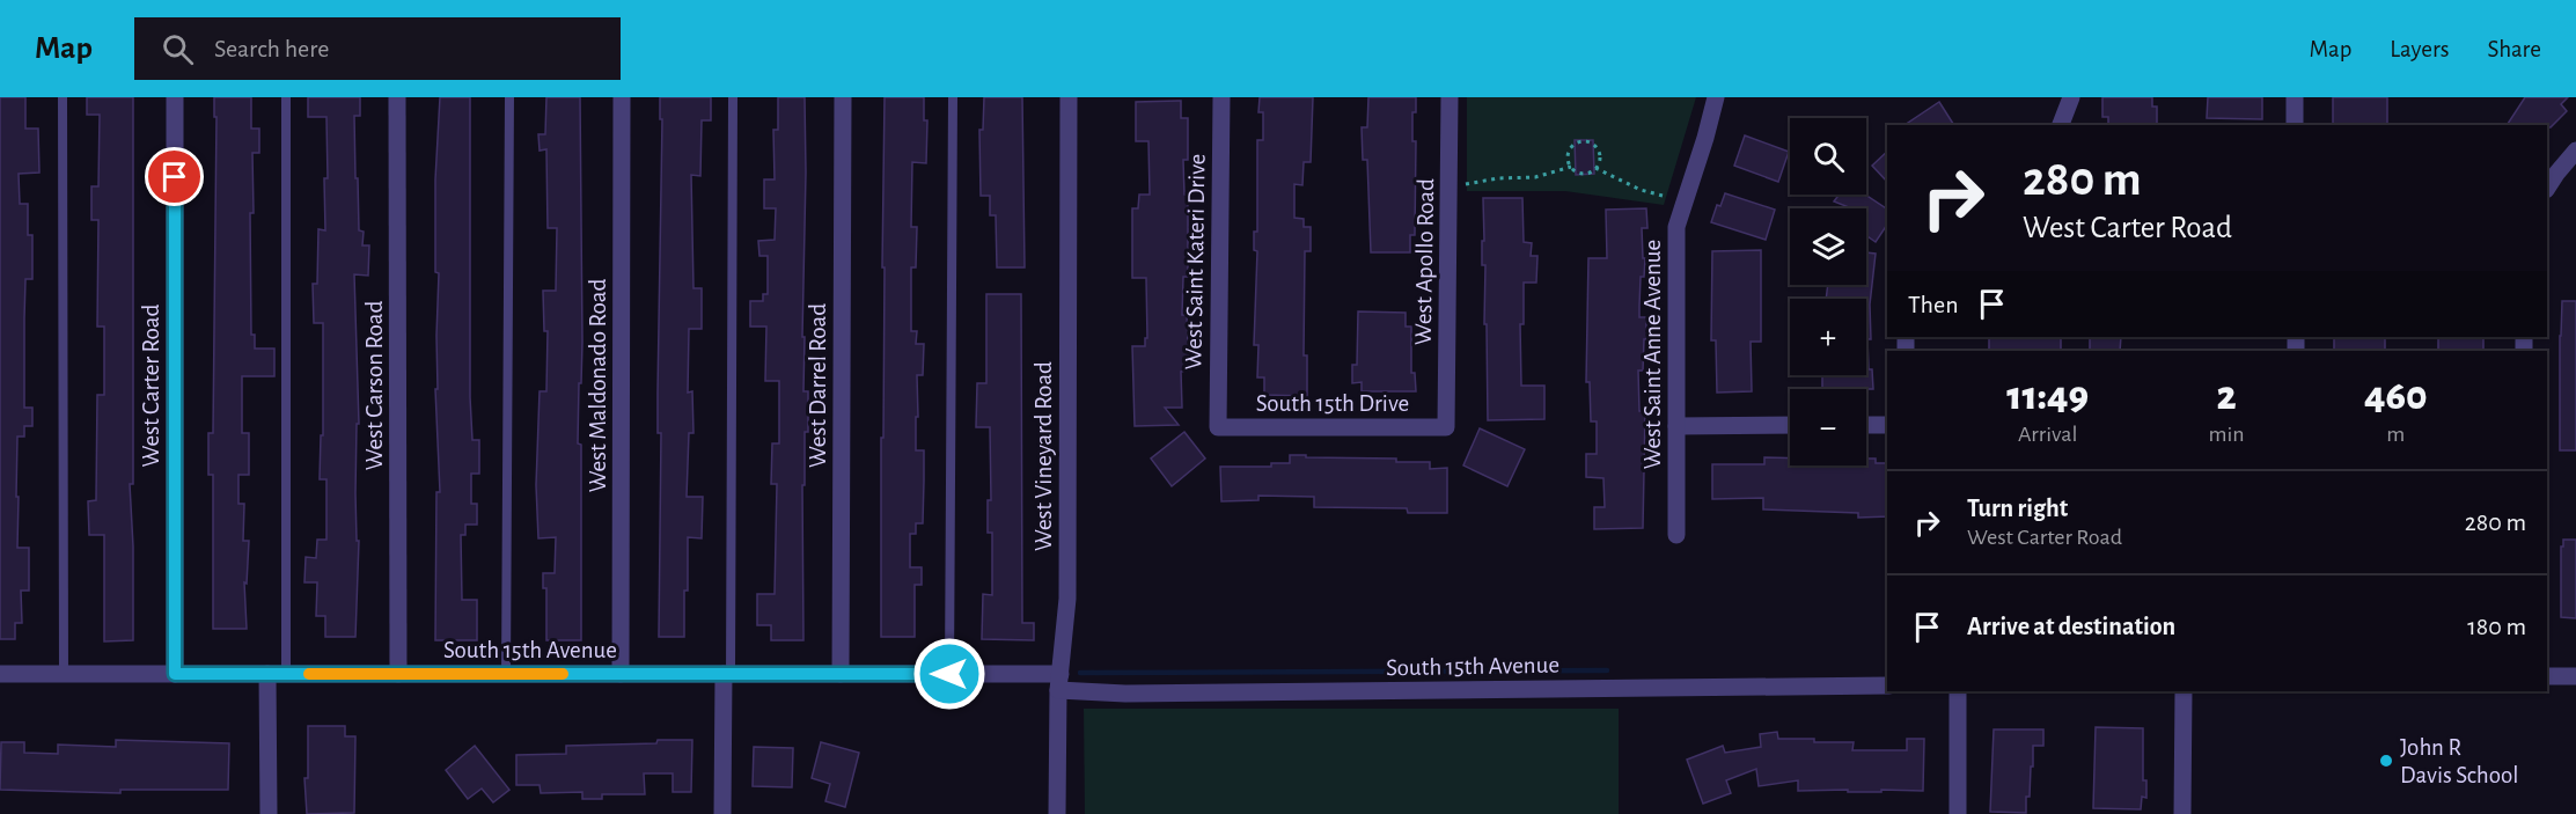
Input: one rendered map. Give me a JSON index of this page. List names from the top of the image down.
{
  "streets": {
    "street": [
      "West Saint Kateri Drive",
      "West Apollo Road",
      "West Saint Anne Avenue",
      "West Carter Road",
      "West Carson Road",
      "West Maldonado Road",
      "West Darrel Road",
      "South 15th Drive",
      "West Vineyard Road",
      "South 15th Avenue"
    ]
  },
  "crossings": [
    ["West Saint Kateri Drive", "South 15th Drive"],
    ["West Apollo Road", "South 15th Drive"],
    ["West Carter Road", "South 15th Avenue"],
    ["West Carson Road", "South 15th Avenue"],
    ["West Maldonado Road", "South 15th Avenue"],
    ["West Darrel Road", "South 15th Avenue"],
    ["West Vineyard Road", "South 15th Avenue"]
  ],
  "places": ["John R Davis School"],
  "page": {
    "header": "Map",
    "search": "Search here",
    "nav": ["Map", "Layers", "Share"],
    "map_buttons": ["+", "−"],
    "turn": ["280 m", "West Carter Road"],
    "then": "Then",
    "eta": [
      "11:49",
      "Arrival",
      "2",
      "min",
      "460",
      "m"
    ],
    "list": [
      {
        "name": "Turn right",
        "note": "West Carter Road",
        "value": "280 m"
      },
      {
        "name": "Arrive at destination",
        "value": "180 m"
      }
    ]
  }
}
